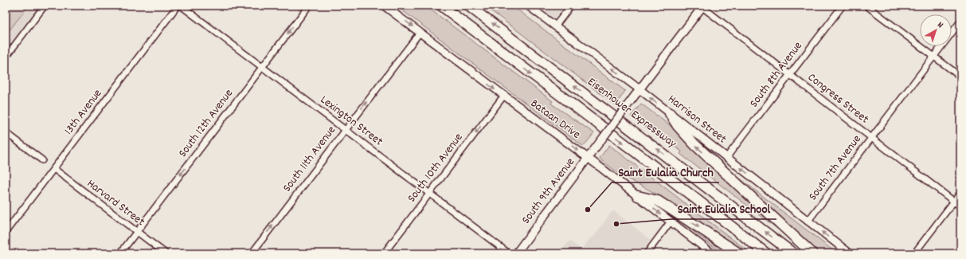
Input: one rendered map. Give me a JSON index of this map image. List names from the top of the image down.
{
  "streets": {
    "highway": ["Eisenhower Expressway"],
    "street": [
      "South 8th Avenue",
      "Congress Street",
      "13th Avenue",
      "Bataan Drive",
      "Harrison Street",
      "Lexington Street",
      "South 12th Avenue",
      "South 11th Avenue",
      "South 10th Avenue",
      "South 7th Avenue",
      "South 9th Avenue",
      "Harvard Street"
    ]
  },
  "crossings": [
    ["South 8th Avenue", "Congress Street"],
    ["South 8th Avenue", "Harrison Street"],
    ["Congress Street", "South 7th Avenue"],
    ["Congress Street", "South 9th Avenue"],
    ["13th Avenue", "Harvard Street"],
    ["Bataan Drive", "South 11th Avenue"],
    ["Bataan Drive", "South 10th Avenue"],
    ["Bataan Drive", "South 9th Avenue"],
    ["Harrison Street", "South 7th Avenue"],
    ["Harrison Street", "South 9th Avenue"],
    ["Lexington Street", "South 12th Avenue"],
    ["Lexington Street", "South 11th Avenue"],
    ["Lexington Street", "South 10th Avenue"],
    ["South 12th Avenue", "Harvard Street"]
  ],
  "one_way": [
    "Bataan Drive",
    "Harrison Street",
    "South 12th Avenue",
    "South 11th Avenue",
    "South 10th Avenue"
  ],
  "places": ["Saint Eulalia Church", "Saint Eulalia School"],
  "north": "top right"
}
